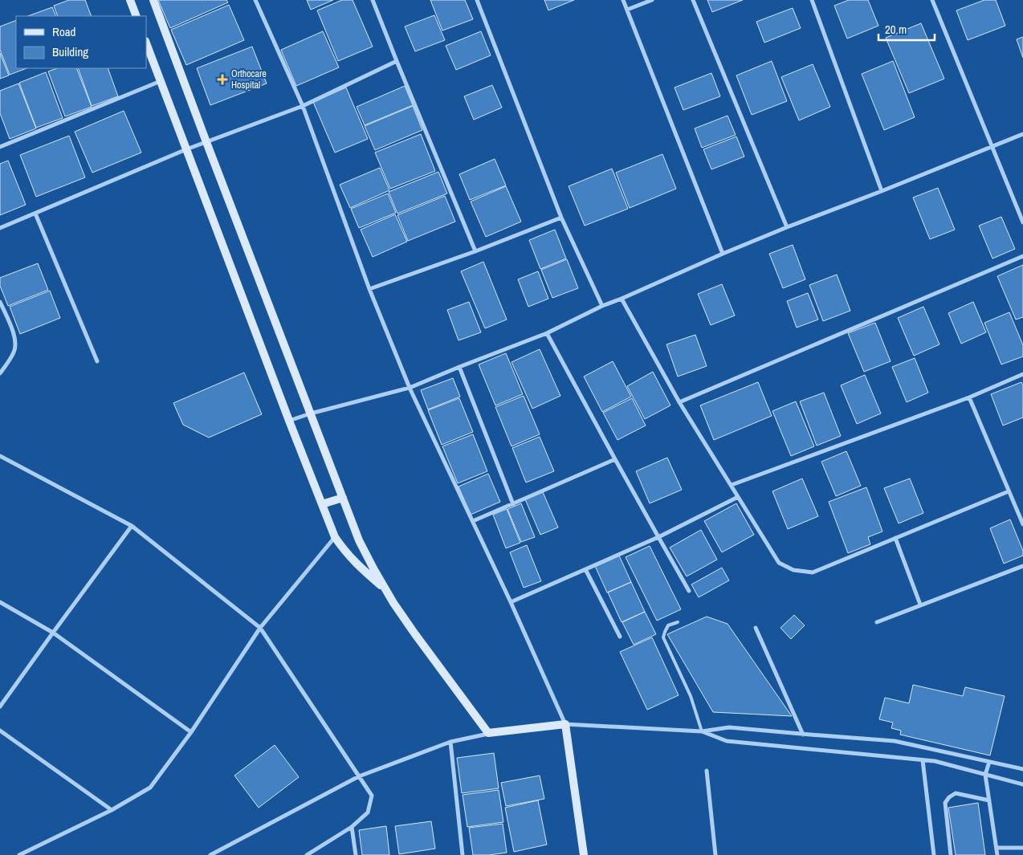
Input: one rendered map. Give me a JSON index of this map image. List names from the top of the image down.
{
  "places": {
    "health": ["Orthocare Hospital"]
  },
  "legend": ["Road", "Building"],
  "scale_bar": "20 m"
}
